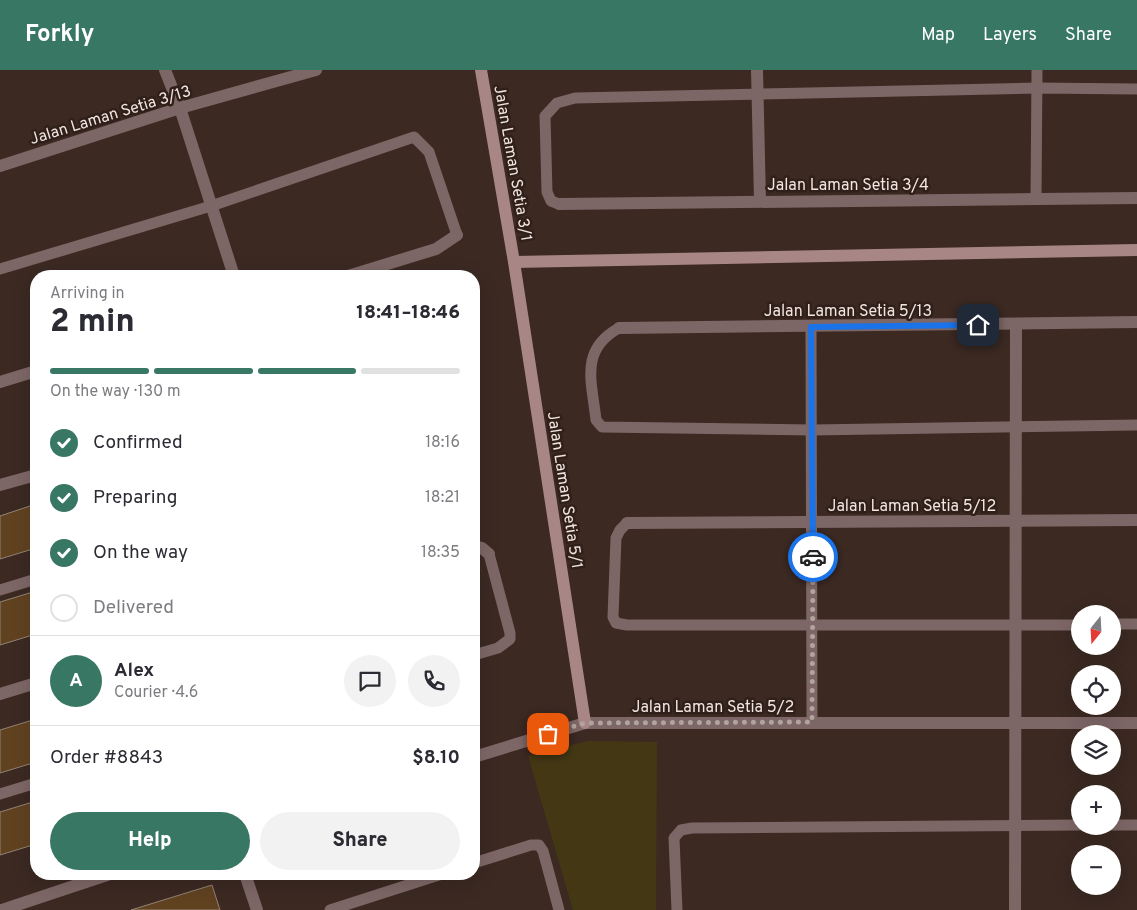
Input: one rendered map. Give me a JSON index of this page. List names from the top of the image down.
{
  "streets": {
    "street": [
      "Jalan Laman Setia 3/13",
      "Jalan Laman Setia 3/1",
      "Jalan Laman Setia 3/4",
      "Jalan Laman Setia 5/13",
      "Jalan Laman Setia 5/1",
      "Jalan Laman Setia 5/12",
      "Jalan Laman Setia 5/2"
    ]
  },
  "crossings": [
    ["Jalan Laman Setia 3/1", "Jalan Laman Setia 5/1"],
    ["Jalan Laman Setia 5/1", "Jalan Laman Setia 5/2"]
  ],
  "north": "bottom",
  "page": {
    "header": "Forkly",
    "nav": ["Map", "Layers", "Share"],
    "heading": ["2 min", "Arriving in", "18:41–18:46"],
    "panel": [
      "Alex",
      "Courier · 4.6",
      "Order #8843",
      "$8.10"
    ],
    "bar": "On the way · 130 m",
    "list": [
      ["Confirmed", "18:16"],
      ["Preparing", "18:21"],
      ["On the way", "18:35"],
      "Delivered"
    ],
    "map_buttons": ["+", "−"],
    "round": "A",
    "buttons": ["Help", "Share"]
  }
}
